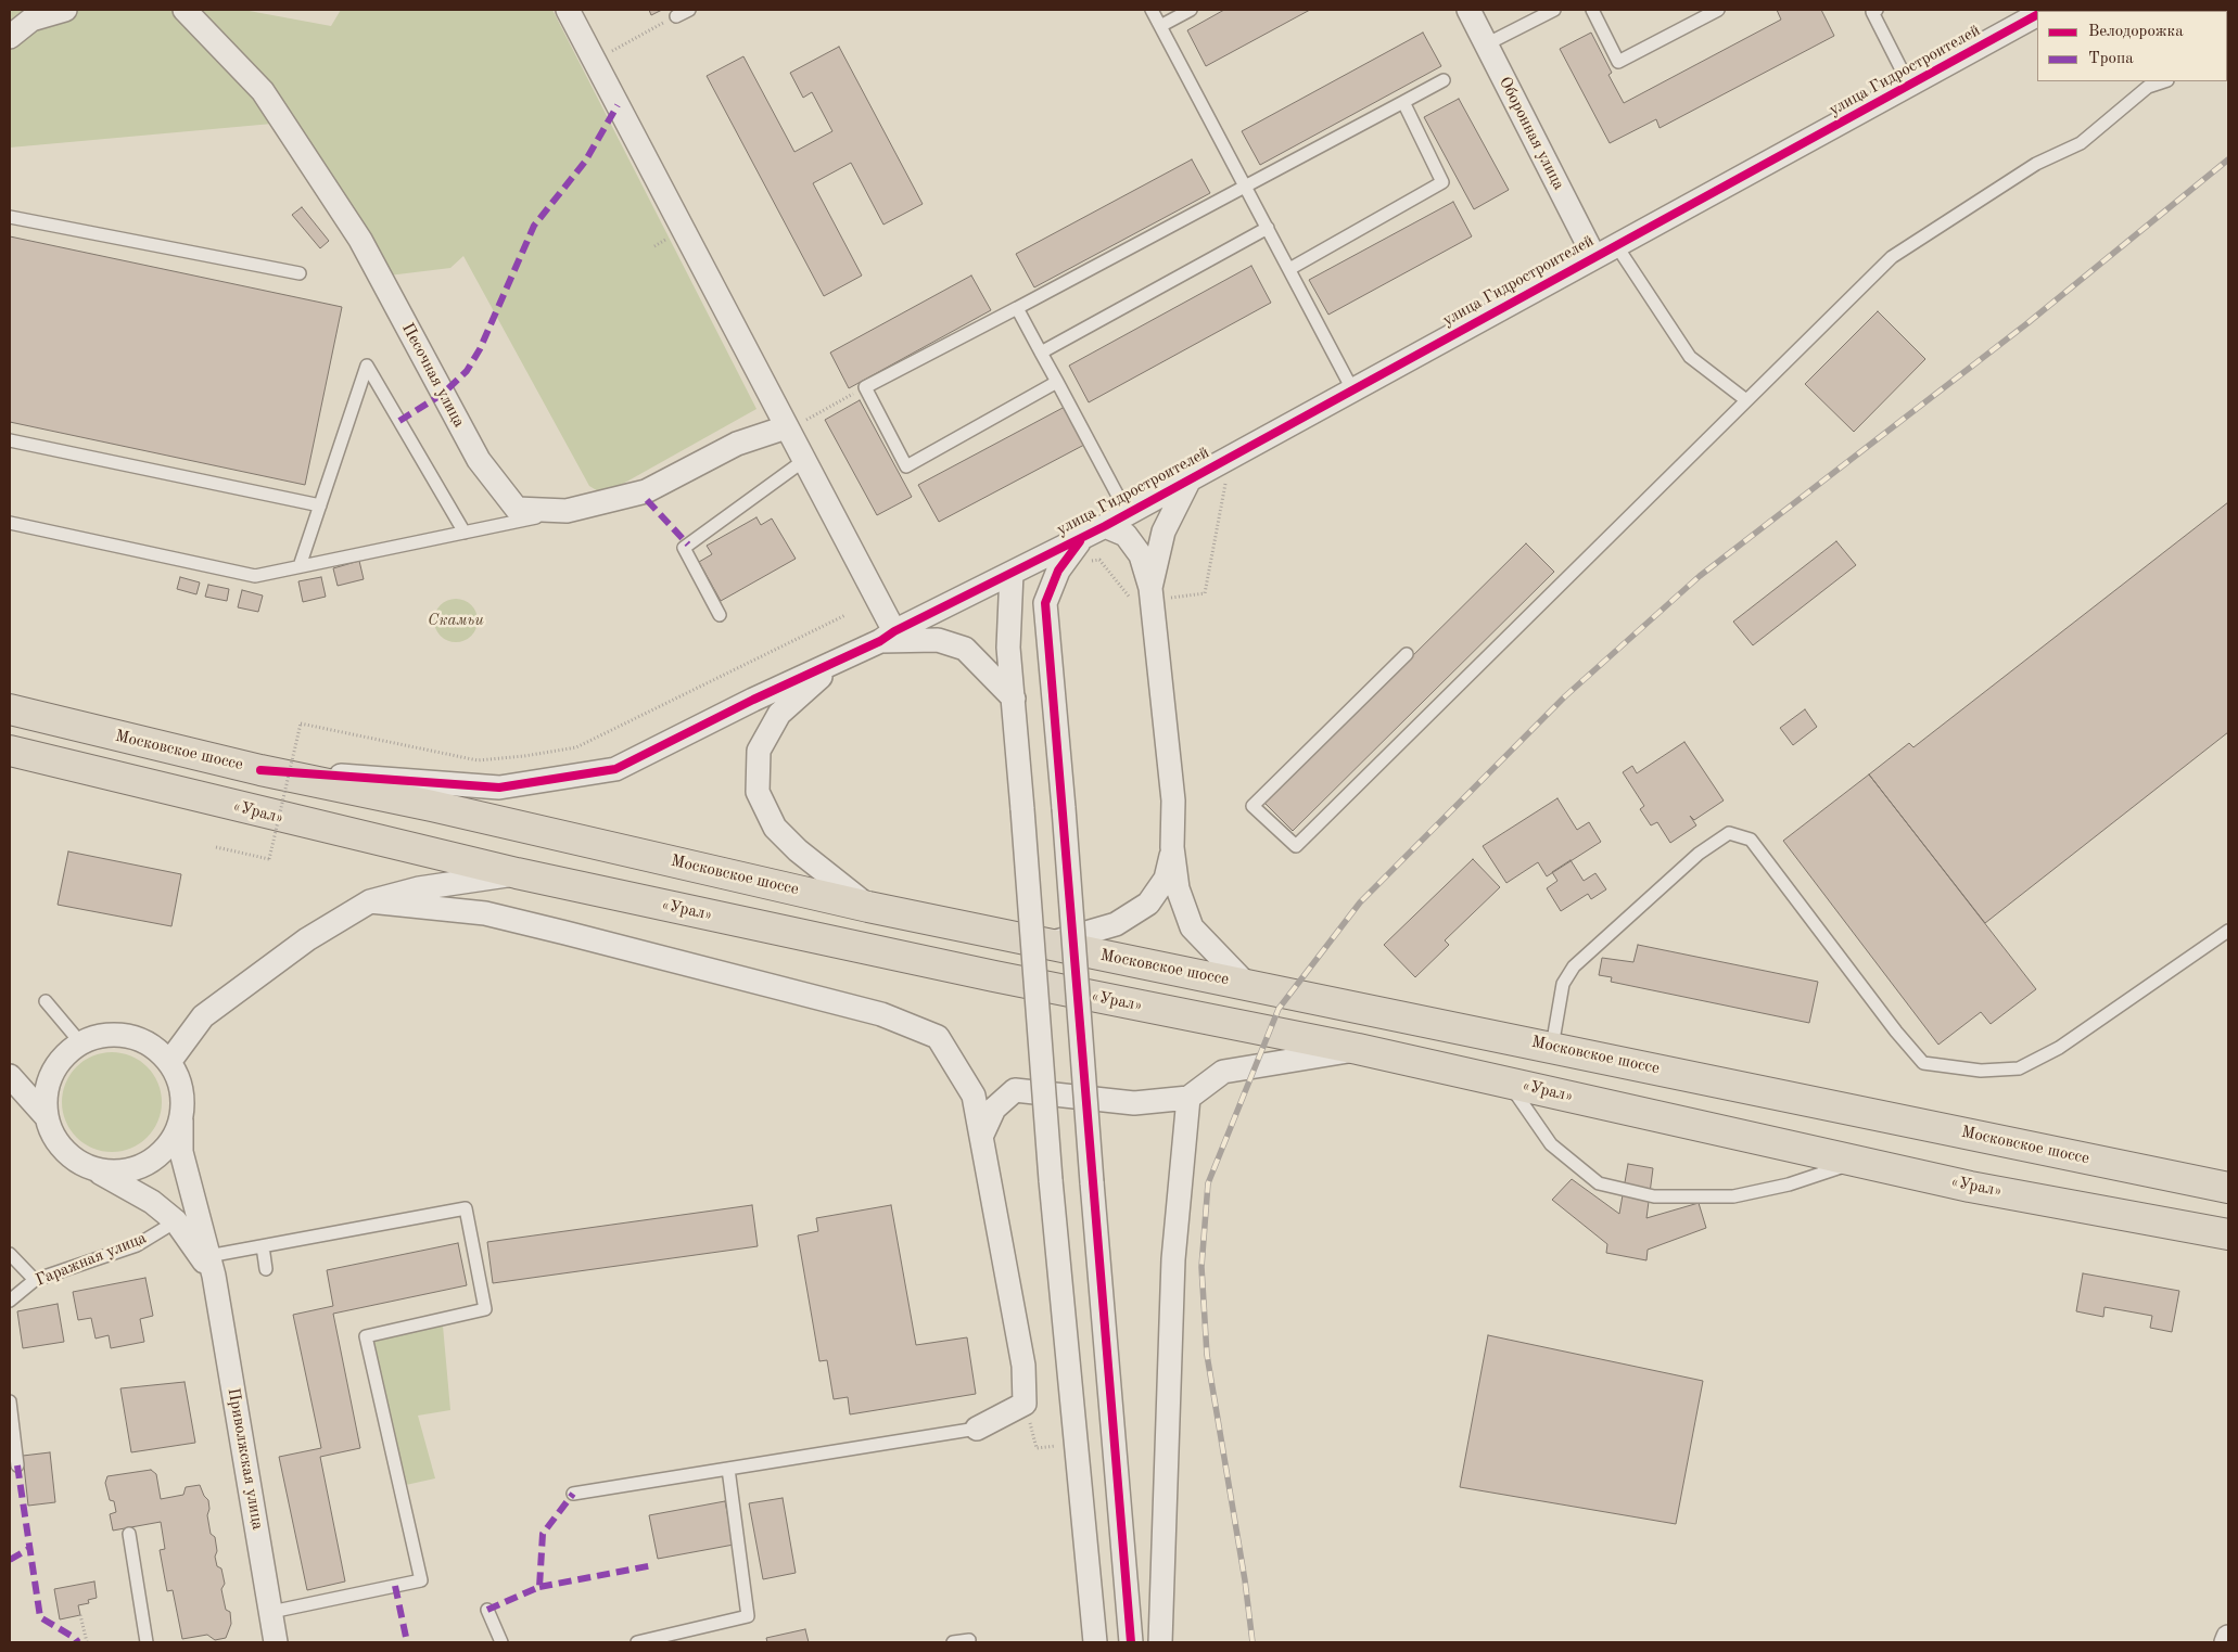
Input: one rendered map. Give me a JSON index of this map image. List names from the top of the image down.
{
  "streets": {
    "highway": ["Московское шоссе", "«Урал»"],
    "street": [
      "улица Гидростроителей",
      "Оборонная улица",
      "Песочная улица",
      "Приволжская улица"
    ],
    "lane": ["Гаражная улица"]
  },
  "crossings": [
    ["улица Гидростроителей", "Оборонная улица"],
    ["улица Гидростроителей", "Московское шоссе"]
  ],
  "parks": ["Скамьи"],
  "legend": ["Велодорожка", "Тропа"]
}
